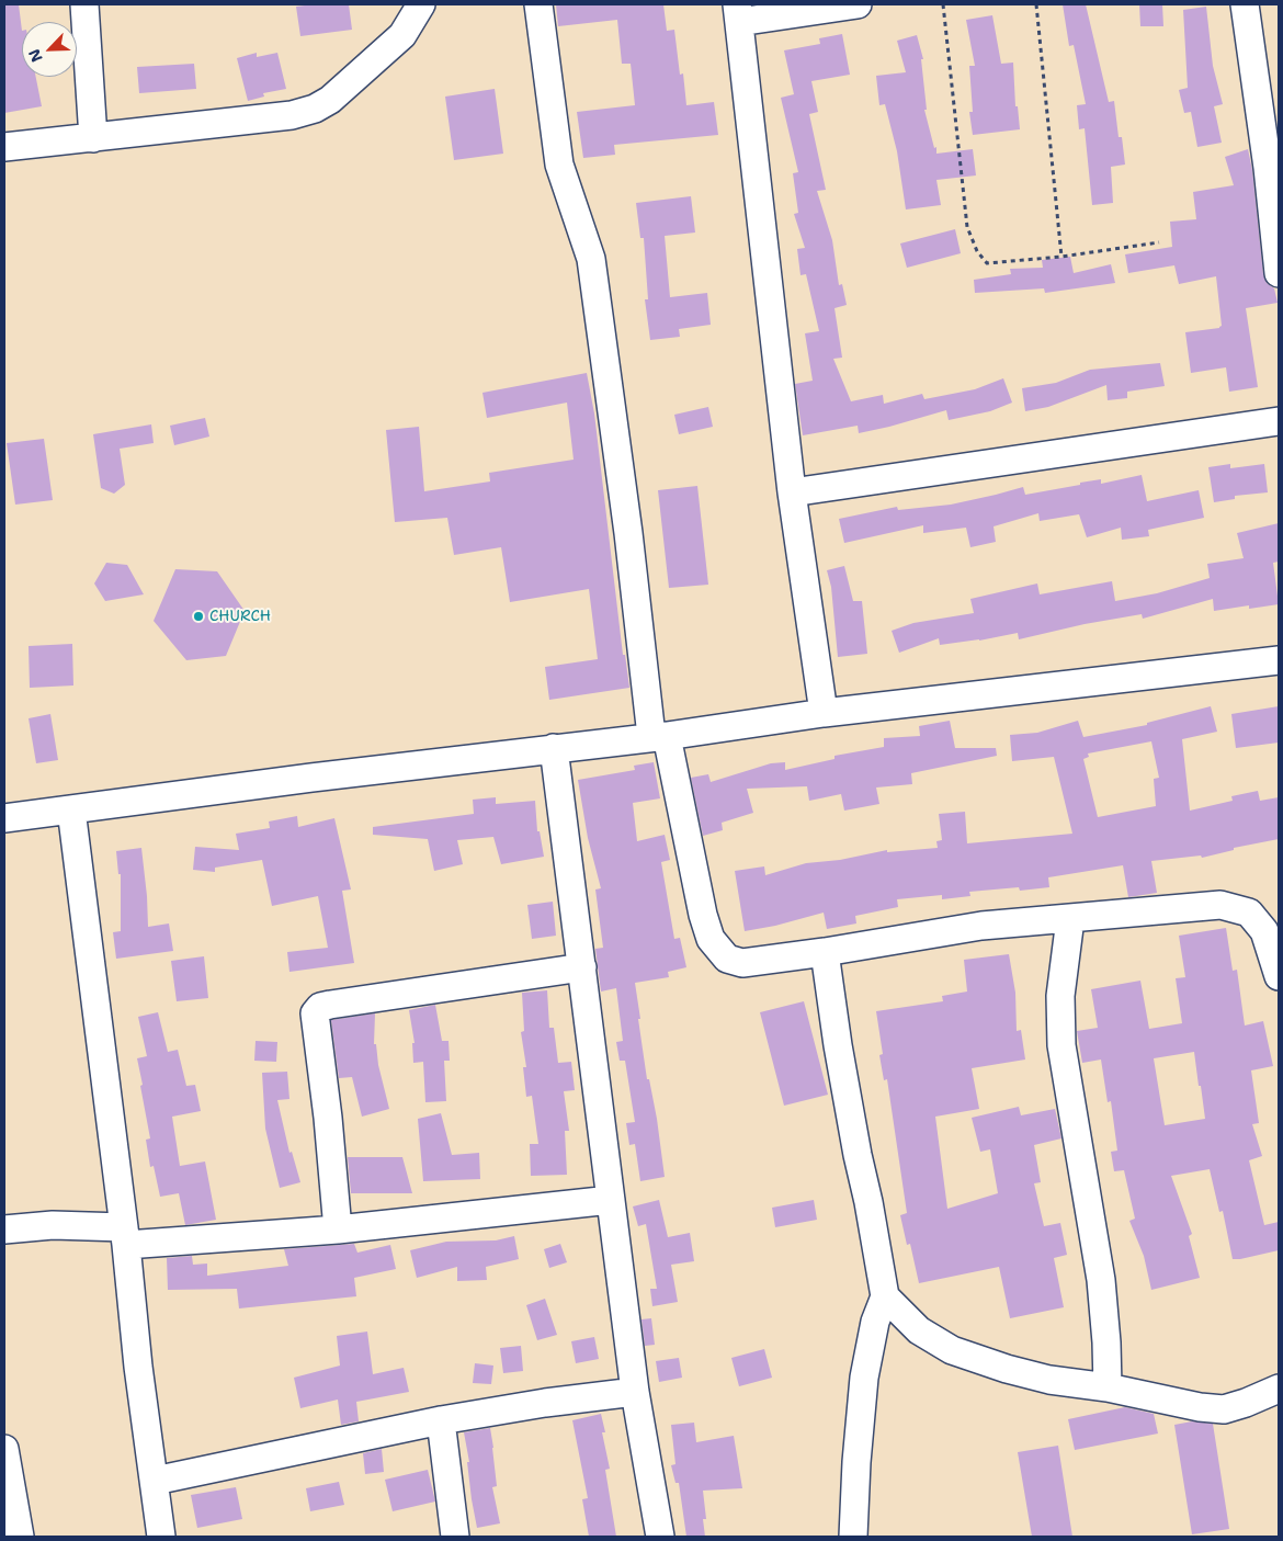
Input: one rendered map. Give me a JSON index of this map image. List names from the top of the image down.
{
  "places": ["CHURCH"],
  "north": "bottom left"
}
